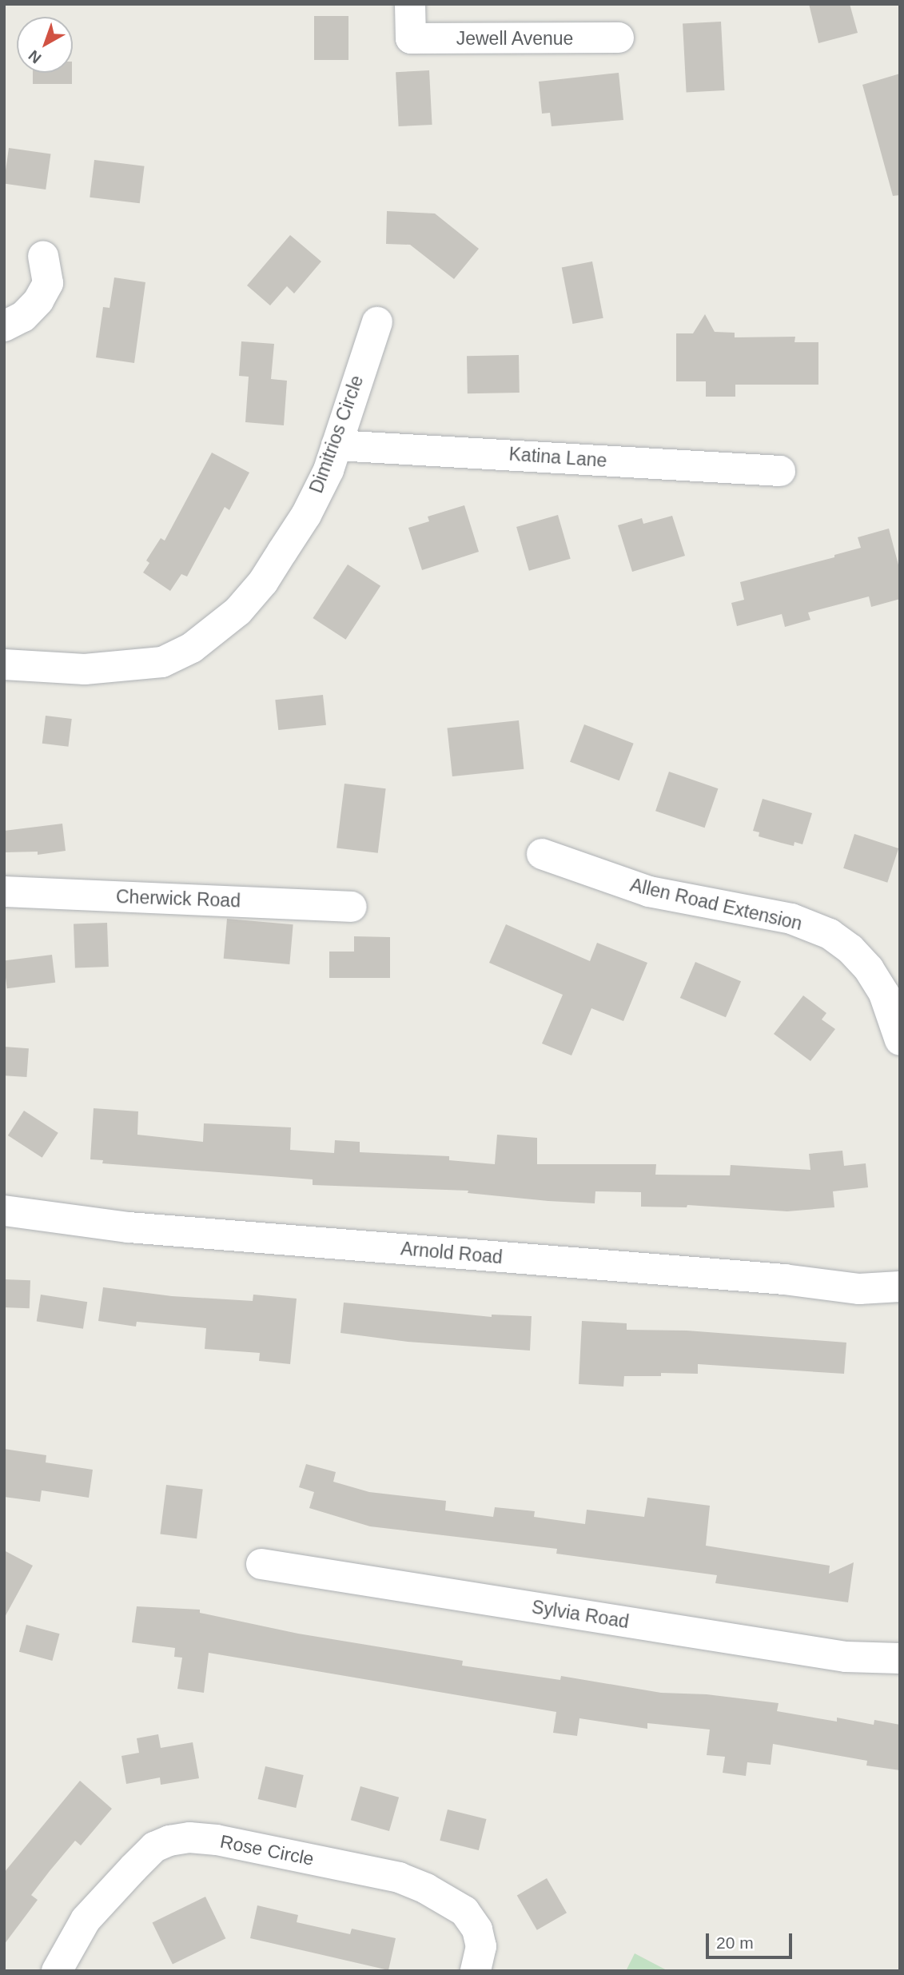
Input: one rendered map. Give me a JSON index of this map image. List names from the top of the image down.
{
  "streets": {
    "street": [
      "Jewell Avenue",
      "Dimitrios Circle",
      "Katina Lane",
      "Cherwick Road",
      "Allen Road Extension",
      "Arnold Road",
      "Sylvia Road",
      "Rose Circle"
    ]
  },
  "crossings": [
    ["Dimitrios Circle", "Katina Lane"]
  ],
  "scale_bar": "20 m",
  "north": "bottom left"
}
